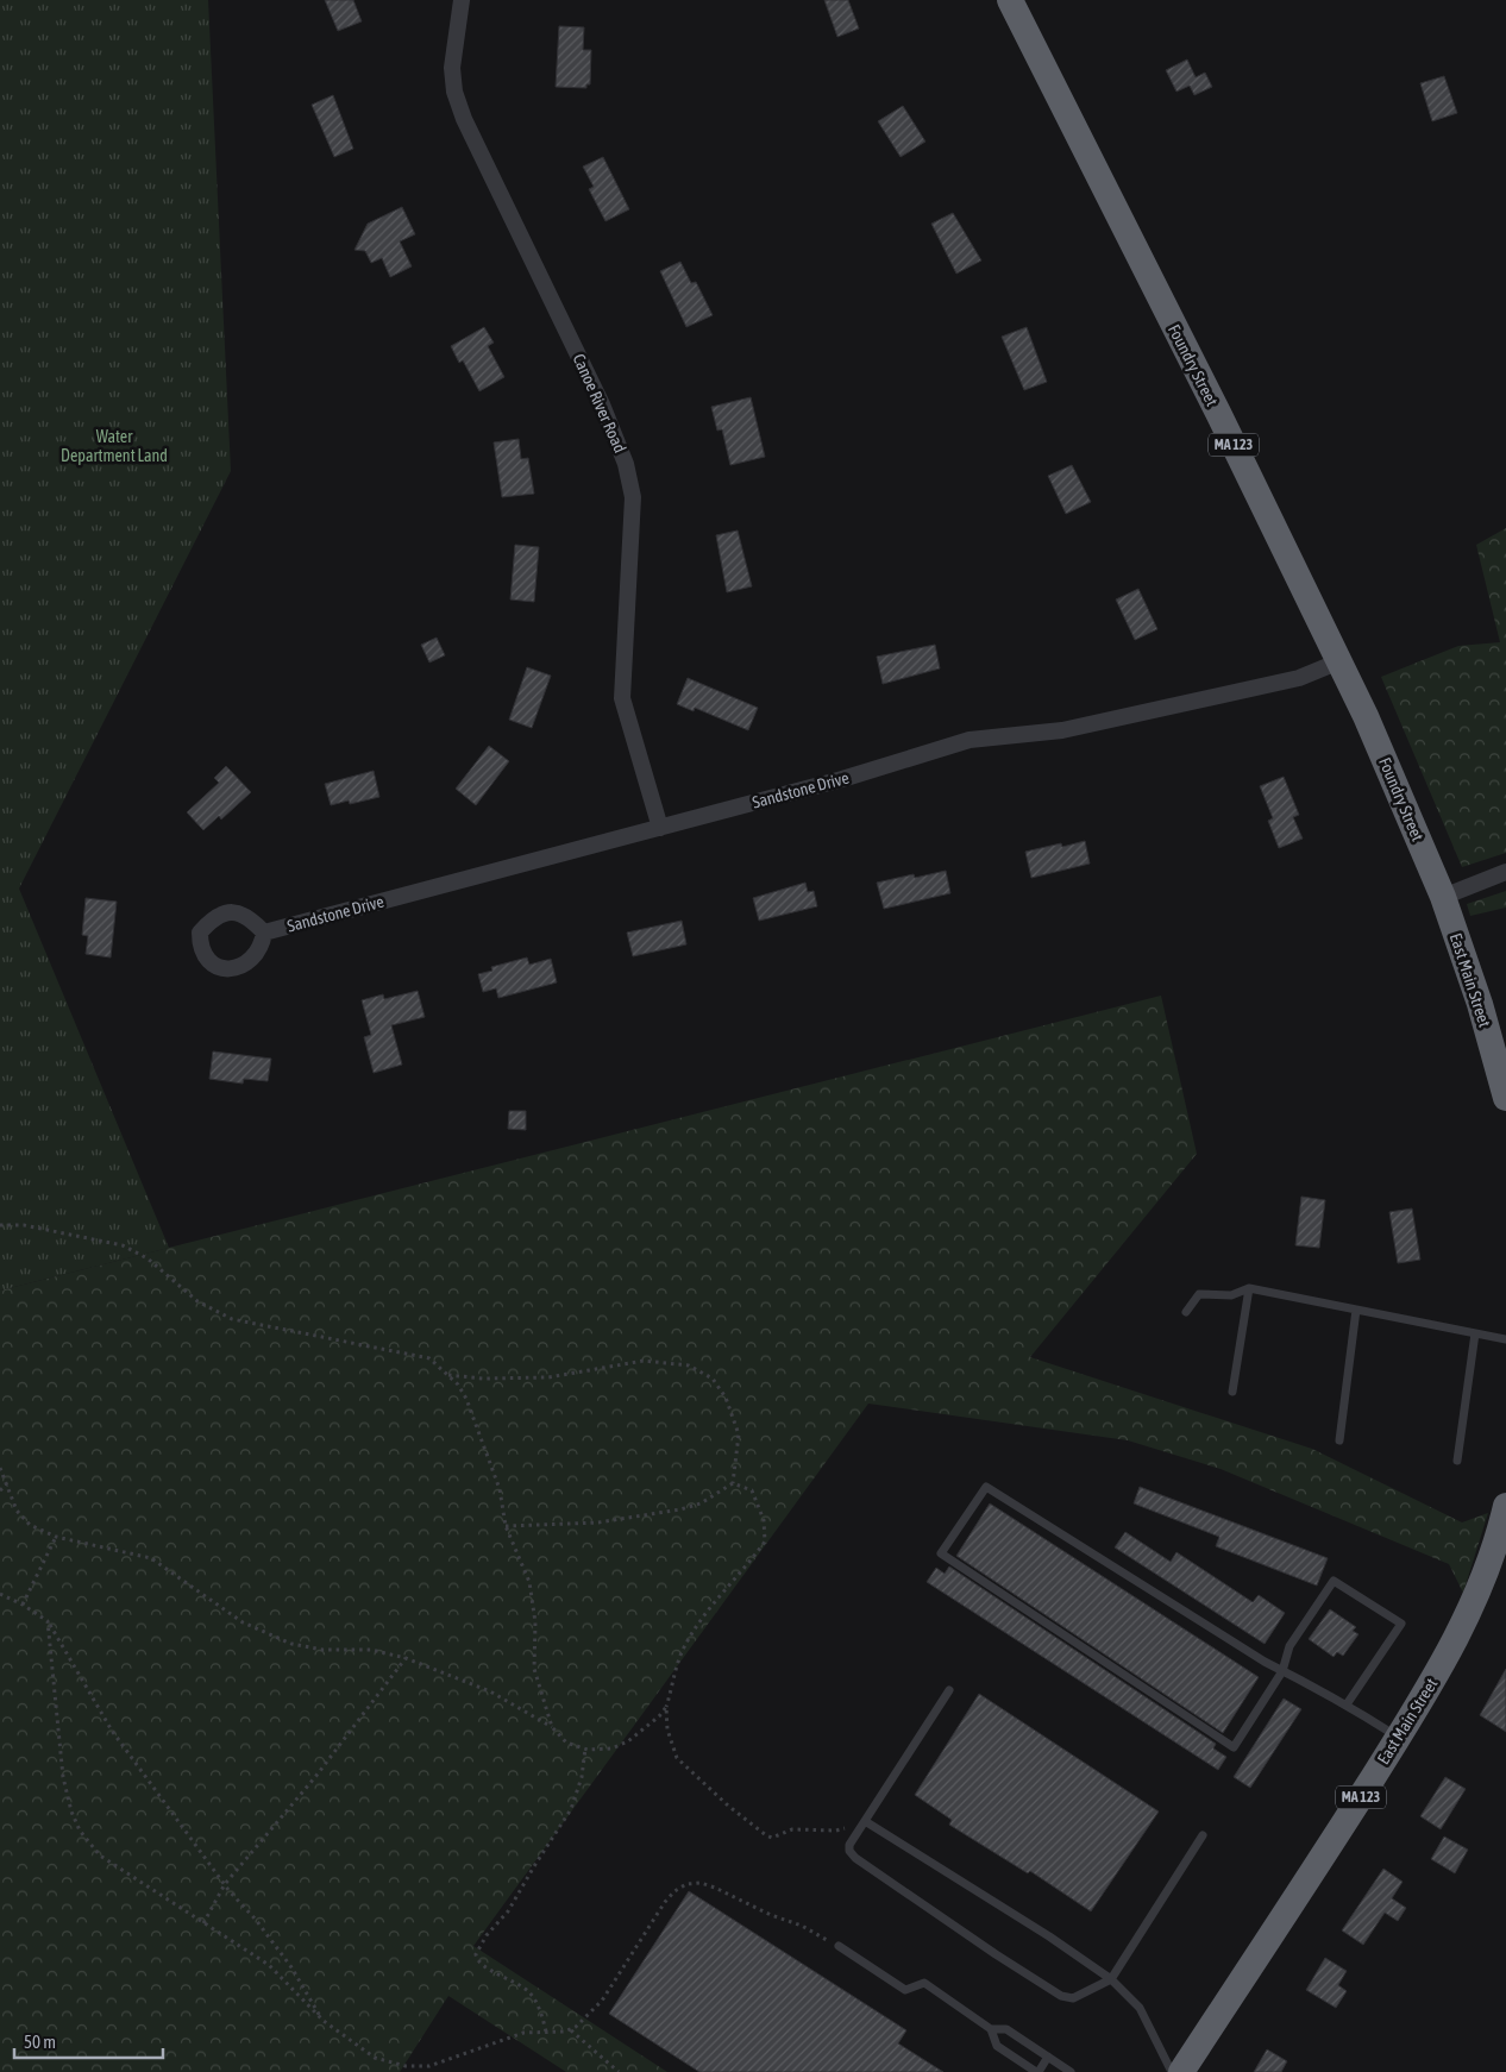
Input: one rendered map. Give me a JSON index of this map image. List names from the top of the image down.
{
  "streets": {
    "highway": ["Foundry Street", "MA 123", "East Main Street"],
    "street": ["Canoe River Road", "Sandstone Drive"]
  },
  "crossings": [
    ["Foundry Street", "Sandstone Drive"],
    ["Foundry Street", "East Main Street"],
    ["Canoe River Road", "Sandstone Drive"]
  ],
  "parks": ["Water Department Land"],
  "scale_bar": "50 m"
}
